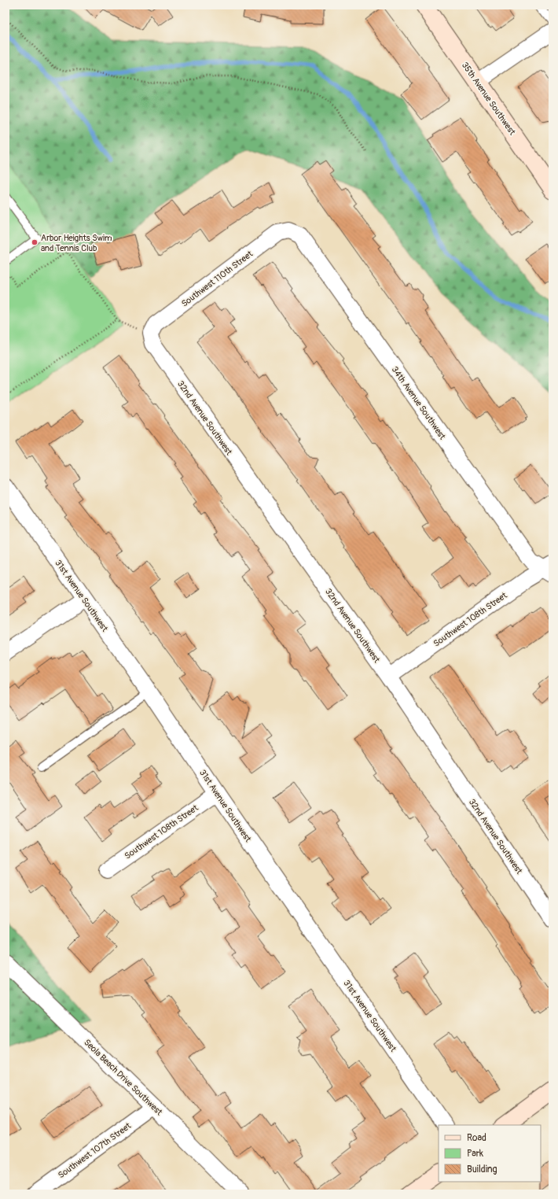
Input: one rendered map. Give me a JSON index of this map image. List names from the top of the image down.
{
  "streets": {
    "street": [
      "35th Avenue Southwest",
      "Southwest 110th Street",
      "34th Avenue Southwest",
      "32nd Avenue Southwest",
      "31st Avenue Southwest",
      "Southwest 108th Street",
      "Seola Beach Drive Southwest",
      "Southwest 107th Street"
    ]
  },
  "crossings": [
    ["Southwest 110th Street", "34th Avenue Southwest"],
    ["Southwest 110th Street", "32nd Avenue Southwest"],
    ["34th Avenue Southwest", "Southwest 108th Street"],
    ["32nd Avenue Southwest", "Southwest 108th Street"],
    ["31st Avenue Southwest", "Southwest 108th Street"],
    ["Seola Beach Drive Southwest", "Southwest 107th Street"]
  ],
  "places": ["Arbor Heights Swim and Tennis Club"],
  "legend": ["Road", "Park", "Building"]
}
